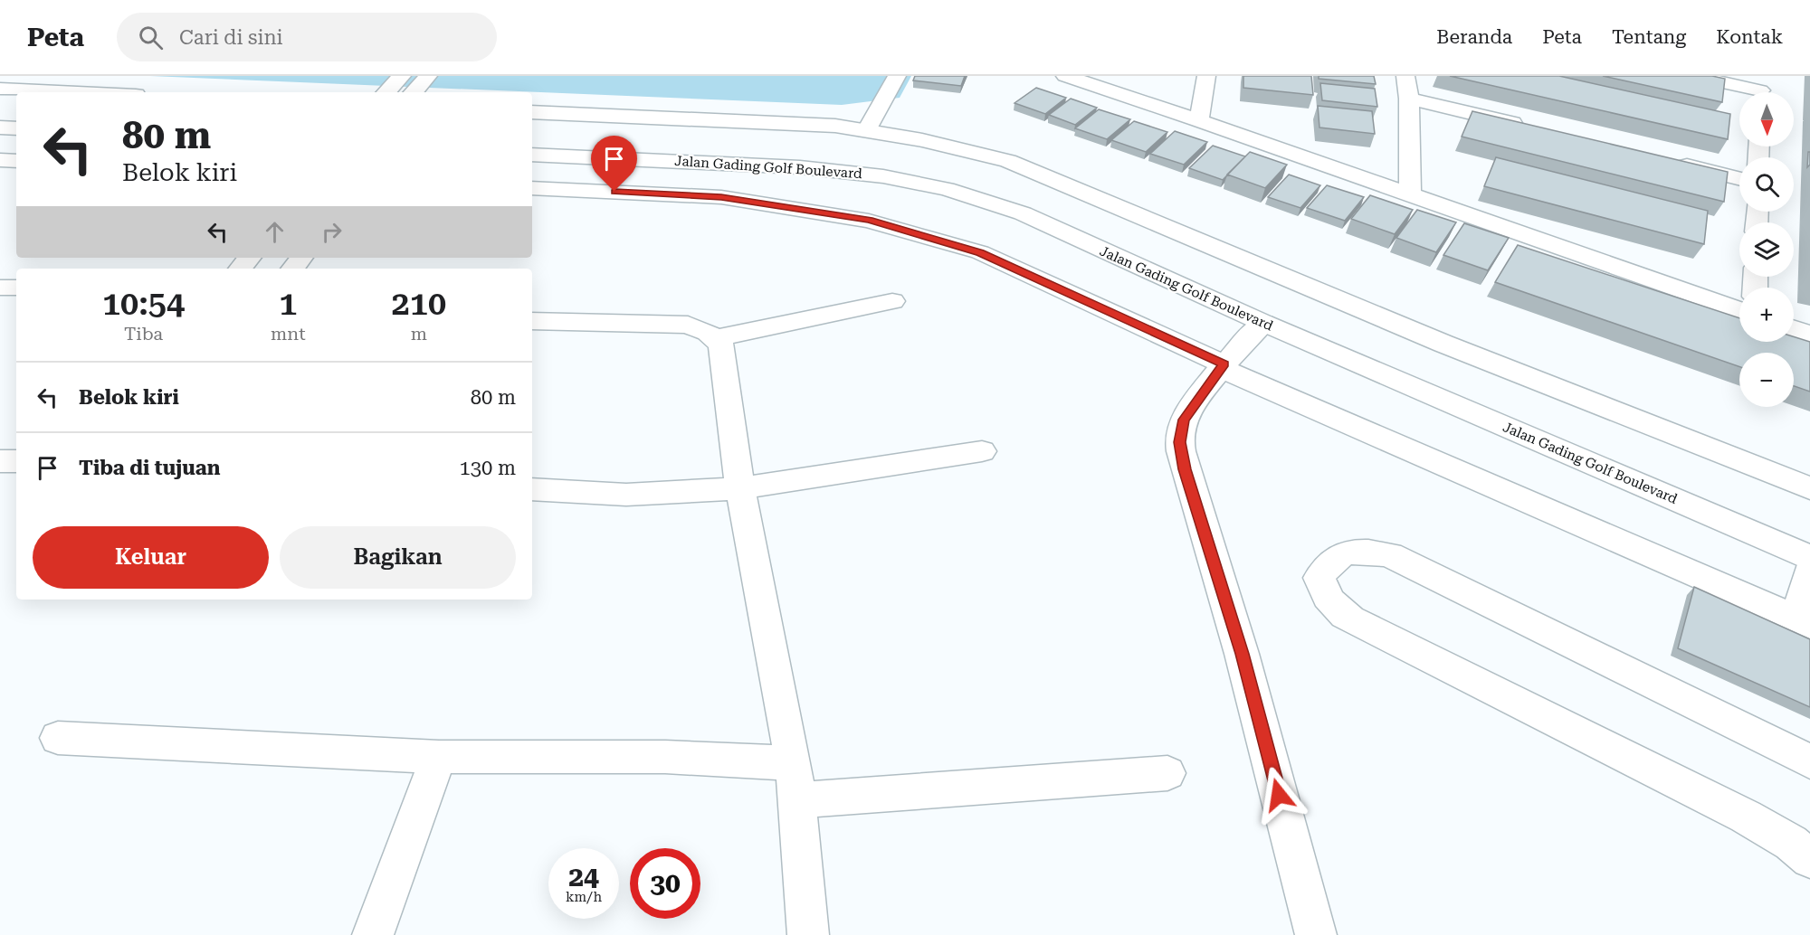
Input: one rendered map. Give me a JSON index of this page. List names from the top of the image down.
{
  "streets": {
    "street": ["Jalan Gading Golf Boulevard"]
  },
  "north": "bottom",
  "page": {
    "header": "Peta",
    "search": "Cari di sini",
    "nav": [
      "Beranda",
      "Peta",
      "Tentang",
      "Kontak"
    ],
    "map_buttons": ["+", "−"],
    "turn": ["80 m", "Belok kiri"],
    "eta": [
      "10:54",
      "Tiba",
      "1",
      "mnt",
      "210",
      "m"
    ],
    "list": [
      {
        "name": "Belok kiri",
        "value": "80 m"
      },
      {
        "name": "Tiba di tujuan",
        "value": "130 m"
      }
    ],
    "buttons": ["Keluar", "Bagikan"],
    "speed": "24 km/h",
    "limit": "30"
  }
}
